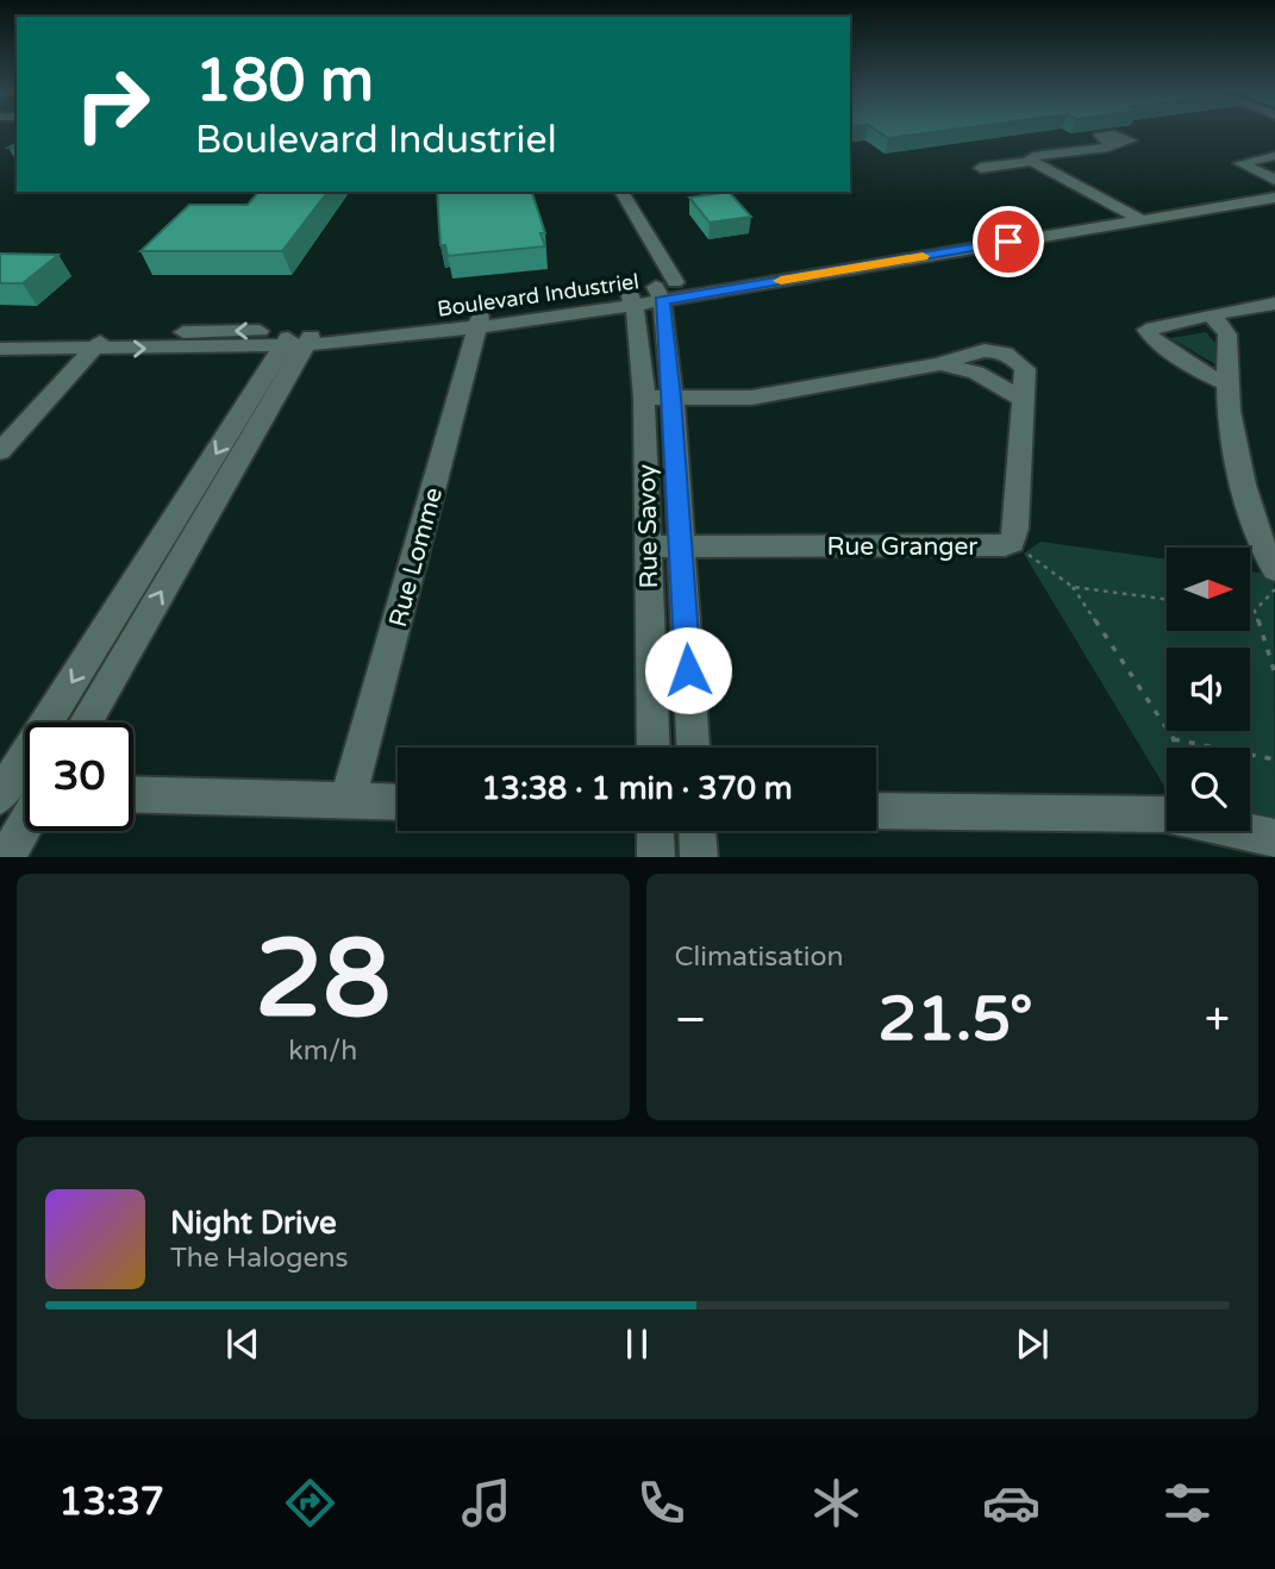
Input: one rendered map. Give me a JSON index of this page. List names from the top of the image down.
{
  "streets": {
    "street": [
      "Boulevard Industriel",
      "Rue Savoy",
      "Rue Granger",
      "Rue Lomme"
    ]
  },
  "crossings": [
    ["Boulevard Industriel", "Rue Savoy"],
    ["Boulevard Industriel", "Rue Lomme"],
    ["Rue Savoy", "Rue Granger"]
  ],
  "north": "right",
  "page": {
    "turn": ["180 m", "Boulevard Industriel"],
    "limit": "30",
    "trip": "13:38 · 1 min · 370 m",
    "tile": [
      ["28", "km/h"],
      "Climatisation"
    ],
    "heat": ["−", "21.5°", "+"],
    "song": ["Night Drive", "The Halogens"],
    "tabs": "13:37"
  }
}
